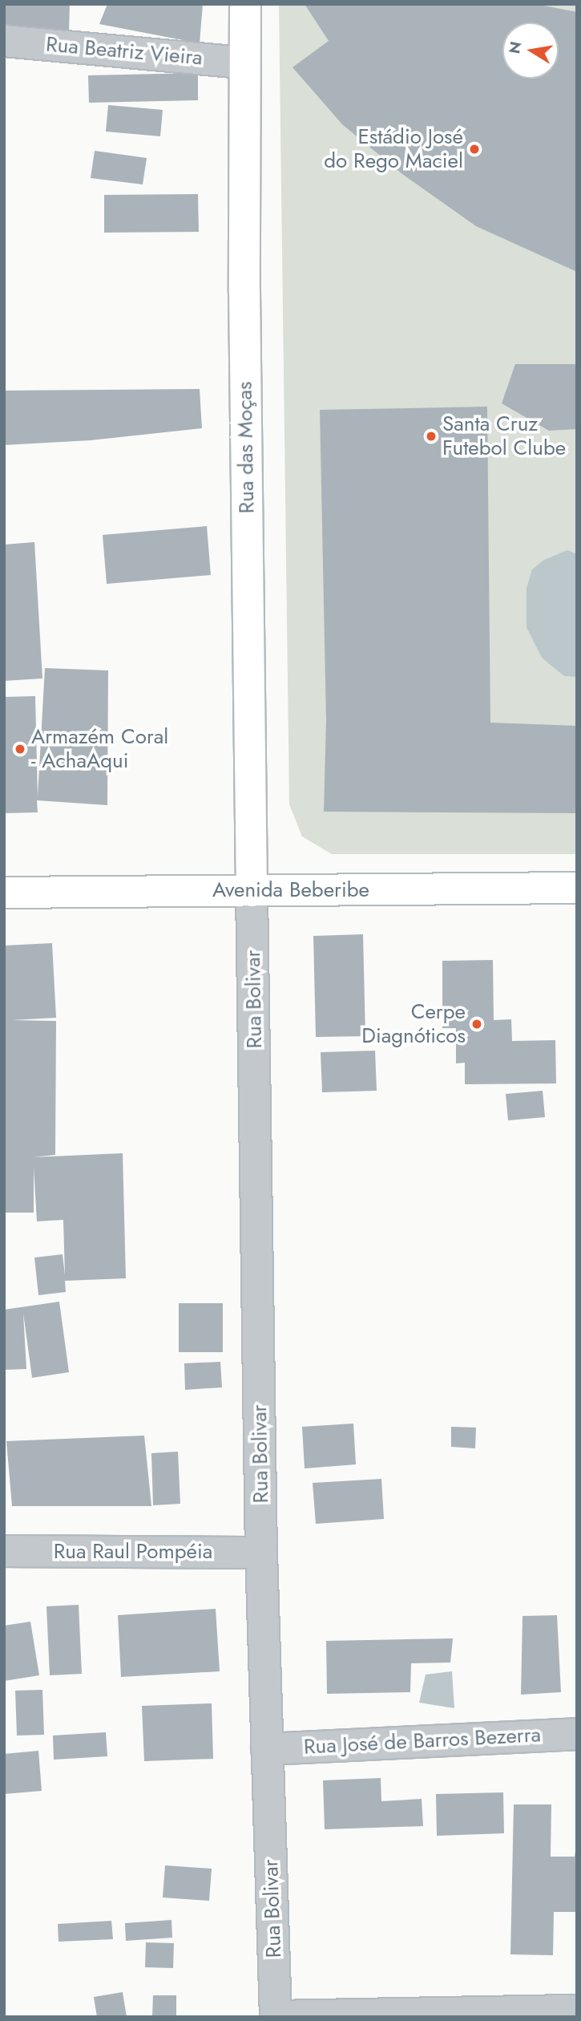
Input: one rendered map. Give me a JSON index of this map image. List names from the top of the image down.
{
  "streets": {
    "street": [
      "Rua Beatriz Vieira",
      "Rua das Moças",
      "Avenida Beberibe",
      "Rua Bolivar",
      "Rua Raul Pompéia",
      "Rua José de Barros Bezerra"
    ]
  },
  "crossings": [
    ["Rua Beatriz Vieira", "Rua das Moças"],
    ["Rua das Moças", "Avenida Beberibe"],
    ["Rua das Moças", "Rua Bolivar"],
    ["Avenida Beberibe", "Rua Bolivar"],
    ["Rua Bolivar", "Rua Raul Pompéia"],
    ["Rua Bolivar", "Rua José de Barros Bezerra"]
  ],
  "places": [
    "Estádio José do Rego Maciel",
    "Santa Cruz Futebol Clube",
    "Armazém Coral - AchaAqui",
    "Cerpe Diagnóticos"
  ],
  "north": "left"
}
